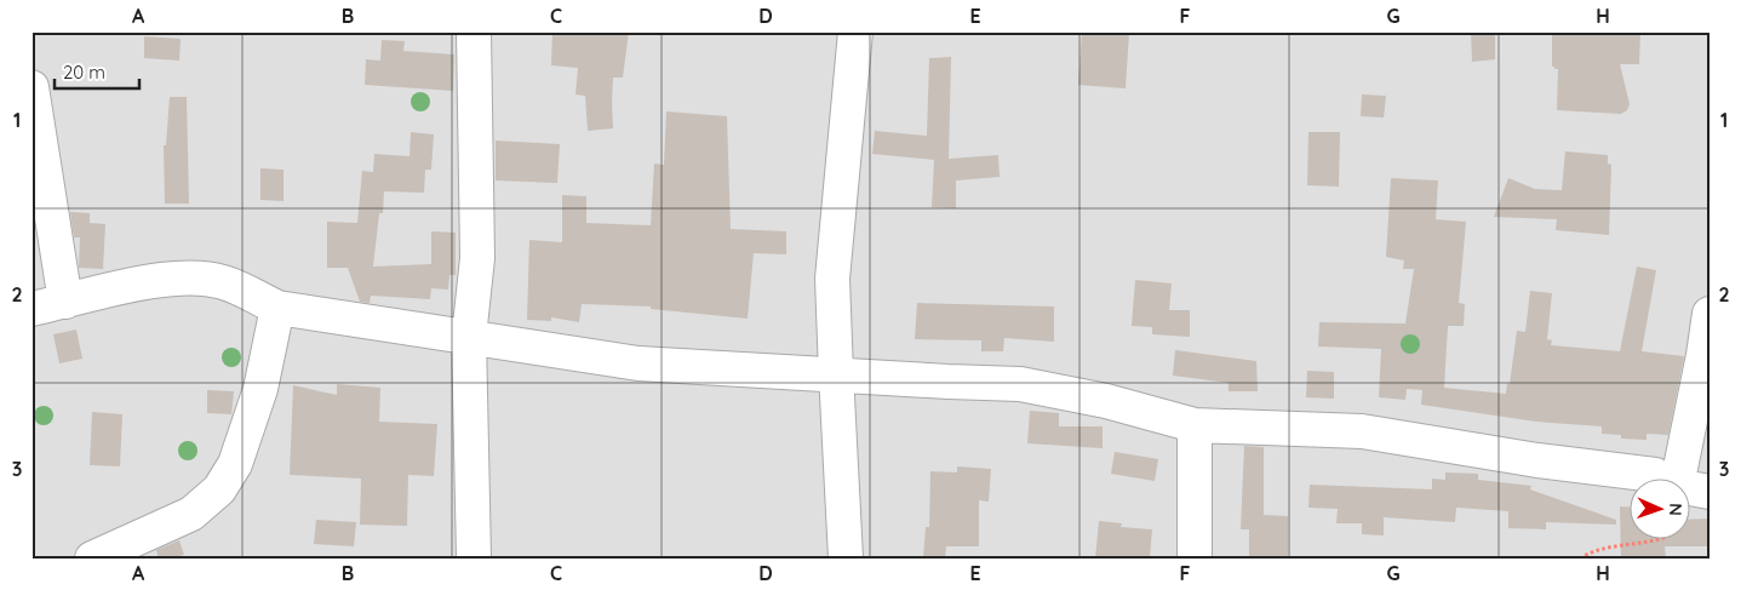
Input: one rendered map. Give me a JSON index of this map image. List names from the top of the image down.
{
  "scale_bar": "20 m",
  "north": "right",
  "grid": {
    "columns": [
      "A",
      "B",
      "C",
      "D",
      "E",
      "F",
      "G",
      "H"
    ],
    "rows": ["1", "2", "3"]
  }
}
